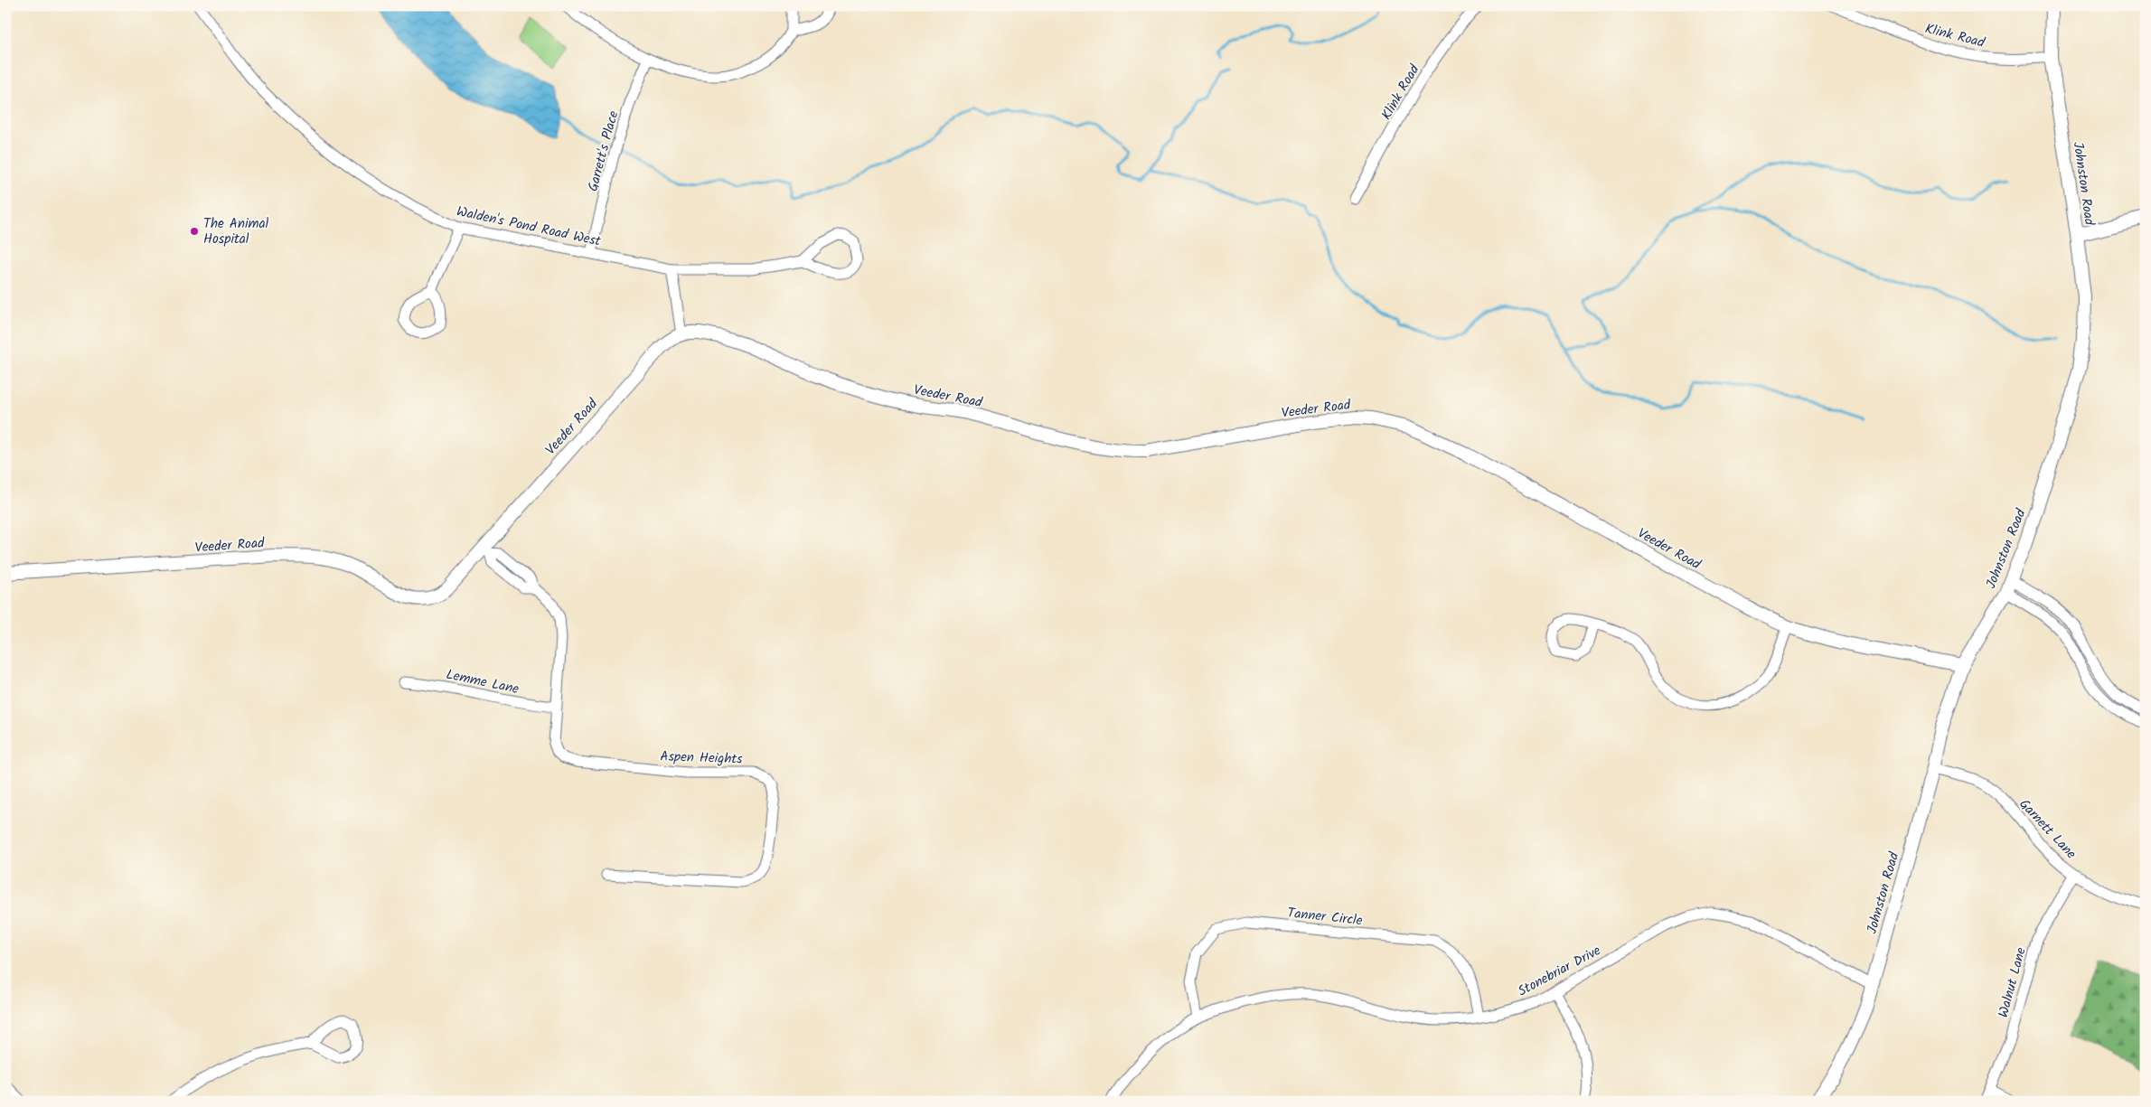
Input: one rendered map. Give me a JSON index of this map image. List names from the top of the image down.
{
  "streets": {
    "street": [
      "Klink Road",
      "Garrett's Place",
      "Johnston Road",
      "Walden's Pond Road West",
      "Veeder Road",
      "Lemme Lane",
      "Aspen Heights",
      "Garnett Lane",
      "Tanner Circle",
      "Stonebriar Drive",
      "Walnut Lane"
    ]
  },
  "crossings": [
    ["Klink Road", "Johnston Road"],
    ["Garrett's Place", "Walden's Pond Road West"],
    ["Johnston Road", "Veeder Road"],
    ["Johnston Road", "Garnett Lane"],
    ["Johnston Road", "Stonebriar Drive"],
    ["Veeder Road", "Aspen Heights"],
    ["Lemme Lane", "Aspen Heights"],
    ["Garnett Lane", "Walnut Lane"],
    ["Tanner Circle", "Stonebriar Drive"]
  ],
  "places": ["The Animal Hospital"]
}
